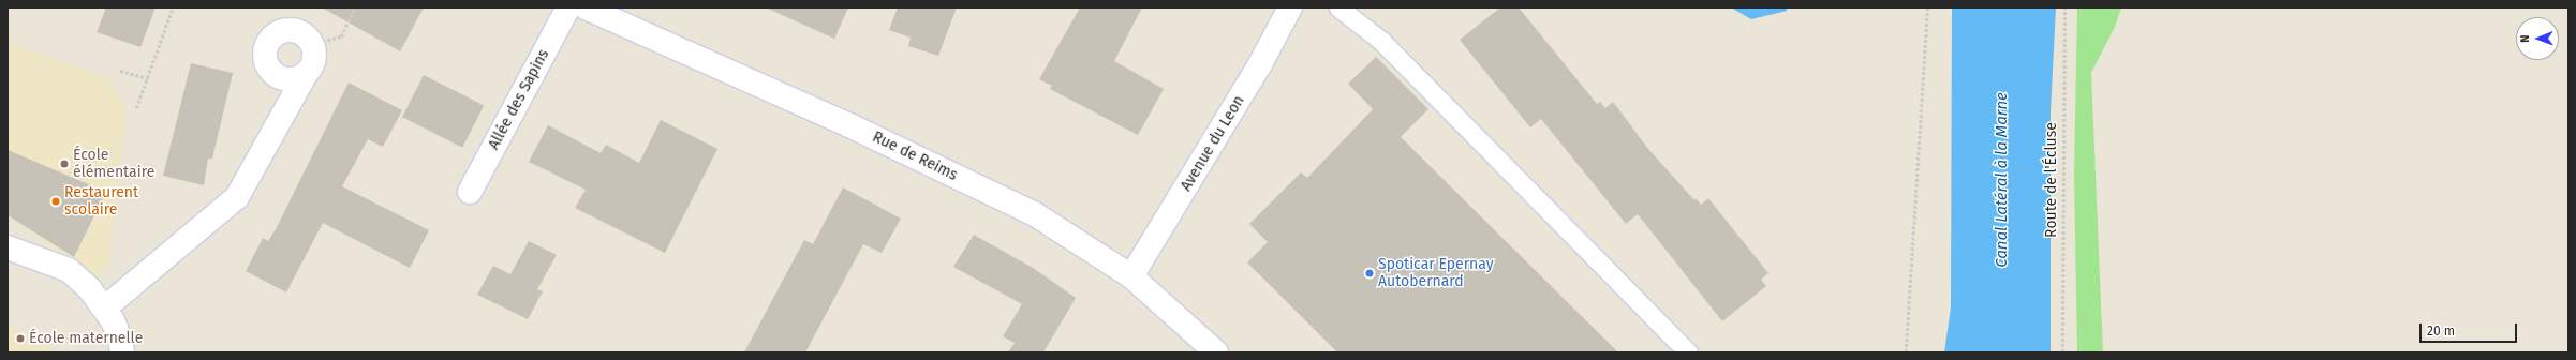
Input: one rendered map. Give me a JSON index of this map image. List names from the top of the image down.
{
  "streets": {
    "street": ["Allée des Sapins", "Avenue du Leon", "Rue de Reims"],
    "path": ["Route de l'Écluse"]
  },
  "crossings": [
    ["Avenue du Leon", "Rue de Reims"]
  ],
  "water": ["Canal Latéral à la Marne"],
  "places": [
    "École élémentaire",
    "Restaurent scolaire",
    "Spoticar Epernay Autobernard",
    "École maternelle"
  ],
  "scale_bar": "20 m",
  "north": "left"
}
